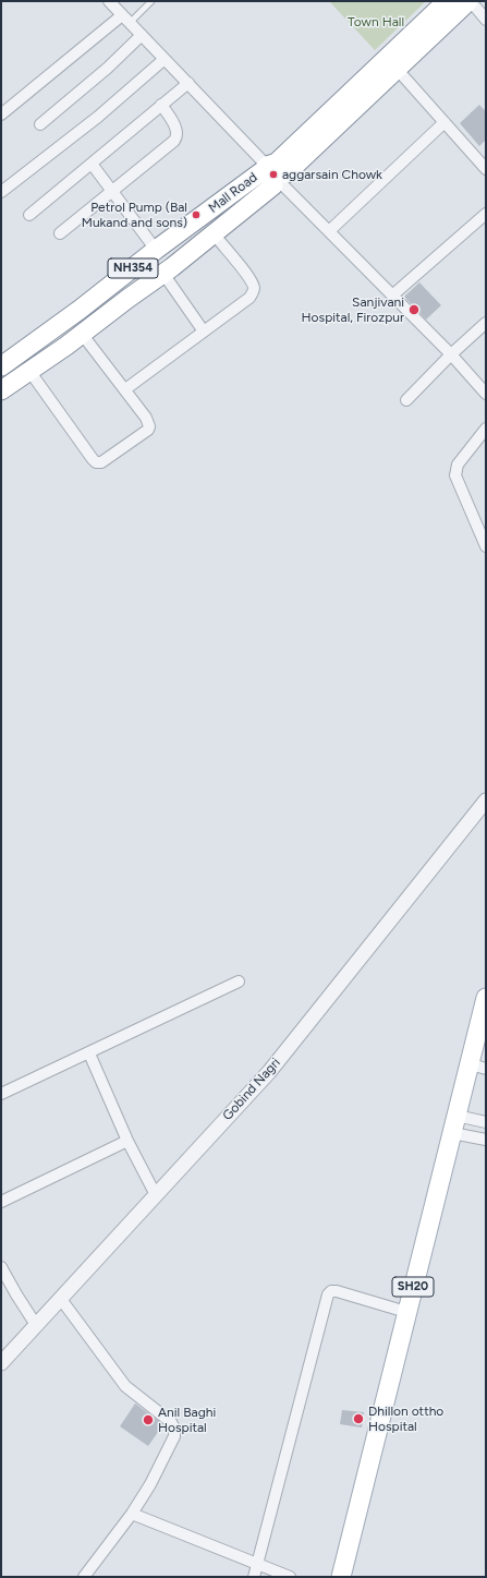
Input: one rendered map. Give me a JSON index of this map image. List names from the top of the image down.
{
  "streets": {
    "main road": ["Mall Road", "NH354", "SH20"],
    "street": ["Gobind Nagri"]
  },
  "crossings": [
    ["Mall Road", "NH354"]
  ],
  "parks": ["Town Hall"],
  "places": [
    "aggarsain Chowk",
    "Petrol Pump (Bal Mukand and sons)",
    "Sanjivani Hospital, Firozpur",
    "Dhillon ottho Hospital",
    "Anil Baghi Hospital"
  ]
}
